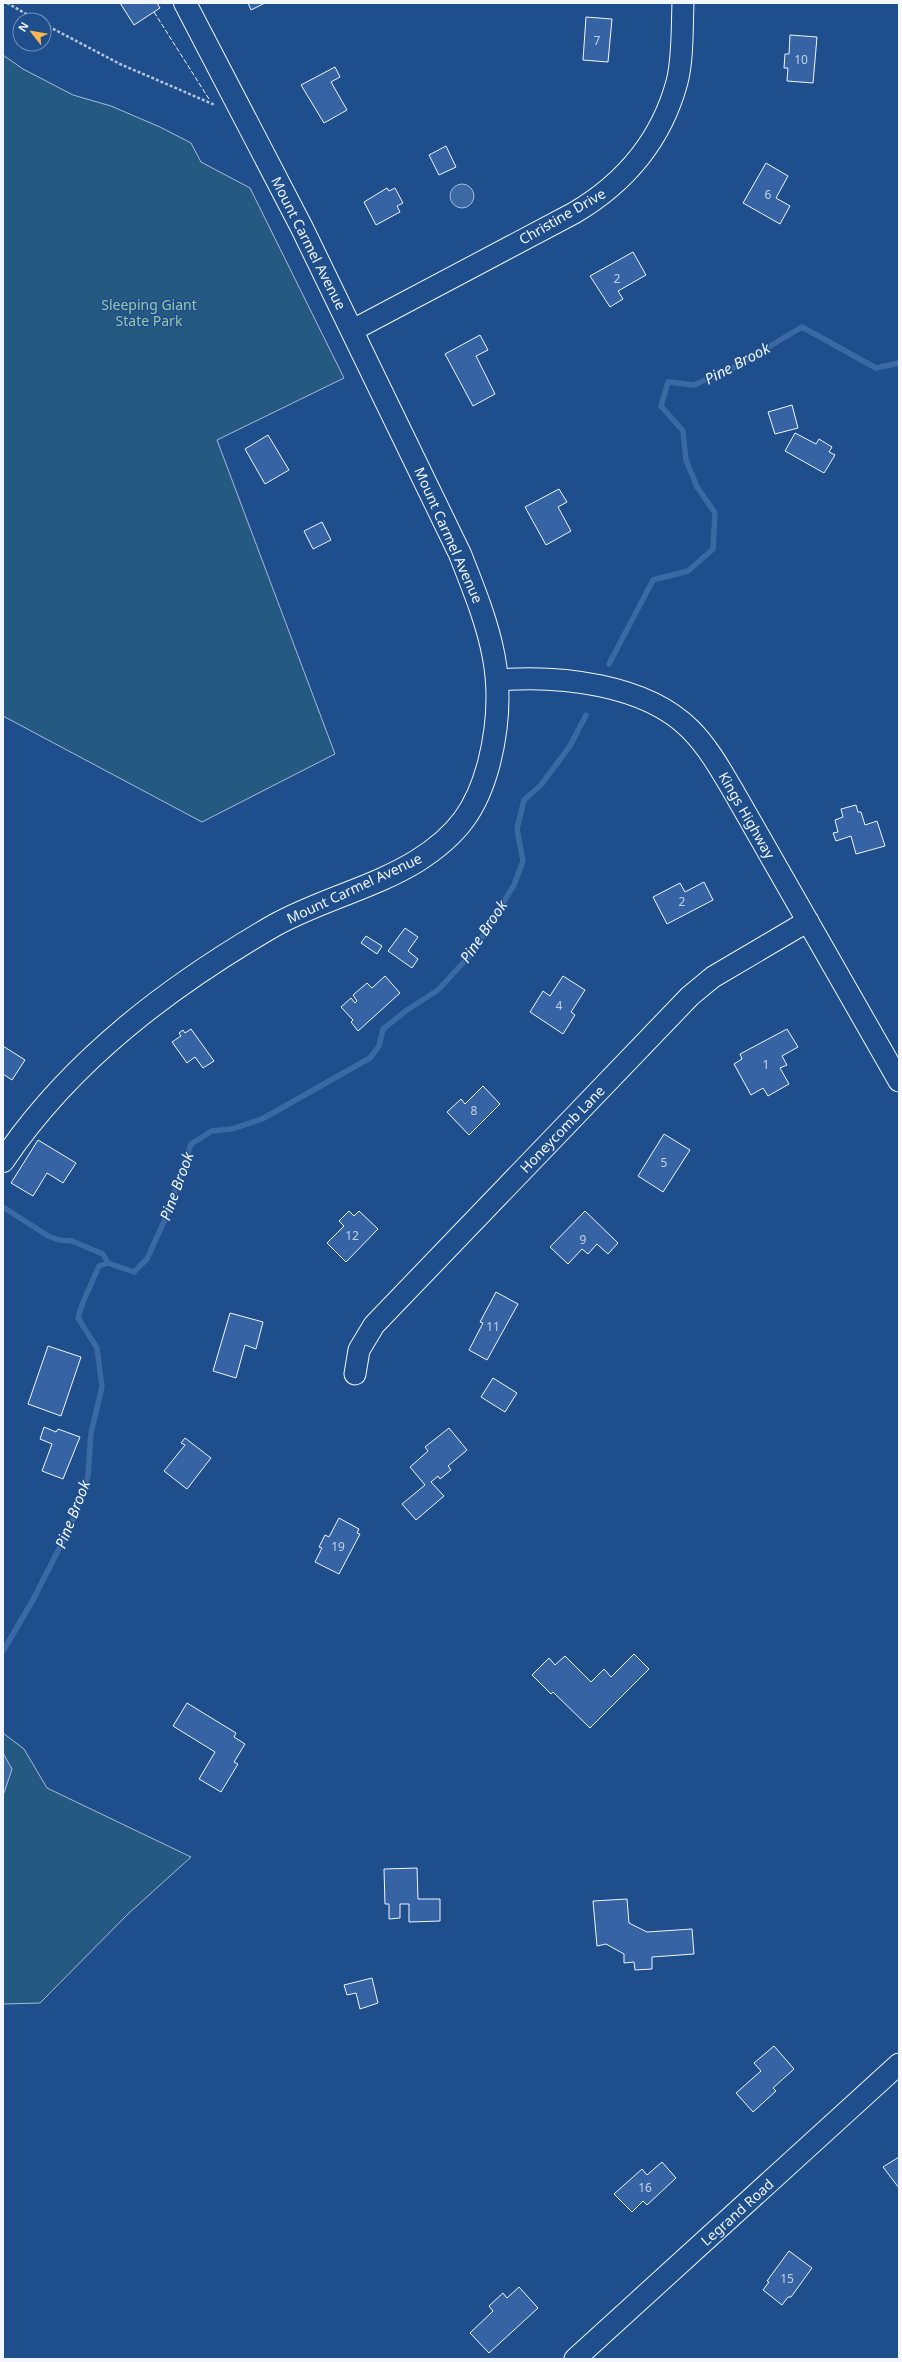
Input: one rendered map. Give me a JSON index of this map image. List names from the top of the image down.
{
  "streets": {
    "main road": ["Mount Carmel Avenue"],
    "street": [
      "Christine Drive",
      "Kings Highway",
      "Honeycomb Lane",
      "Legrand Road"
    ]
  },
  "crossings": [
    ["Christine Drive", "Mount Carmel Avenue"],
    ["Mount Carmel Avenue", "Kings Highway"],
    ["Kings Highway", "Honeycomb Lane"]
  ],
  "water": ["Pine Brook"],
  "parks": ["Sleeping Giant State Park"],
  "house_numbers": [
    "7",
    "10",
    "6",
    "2",
    "2",
    "4",
    "1",
    "8",
    "5",
    "12",
    "9",
    "11",
    "19",
    "16",
    "15"
  ],
  "north": "top left"
}
